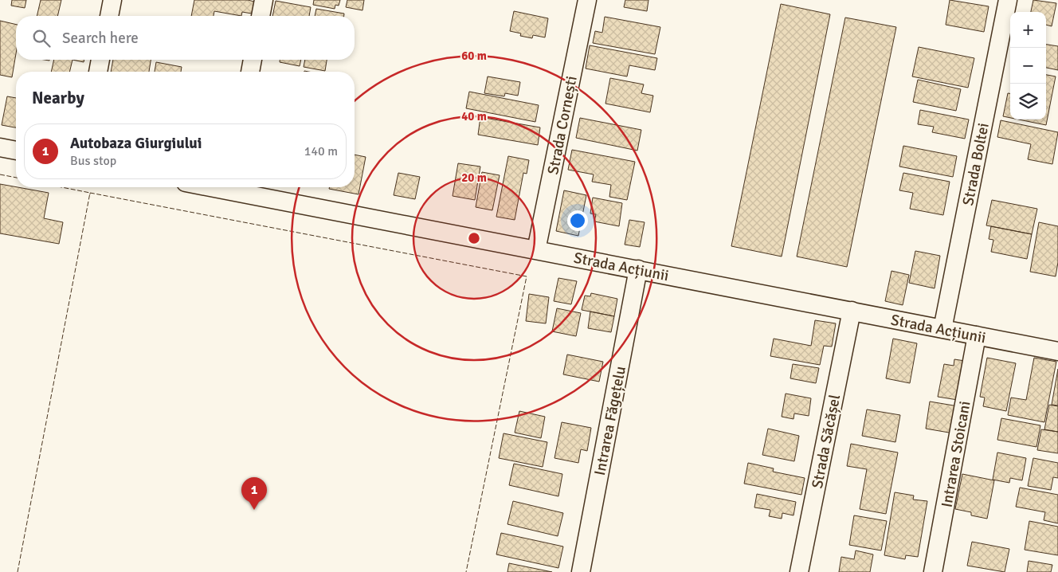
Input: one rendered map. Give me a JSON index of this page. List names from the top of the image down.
{
  "streets": {
    "street": [
      "Strada Cornești",
      "Strada Boltei",
      "Strada Acțiunii",
      "Intrarea Făgețelu",
      "Strada Săcășel",
      "Intrarea Stoicani"
    ]
  },
  "crossings": [
    ["Strada Cornești", "Strada Acțiunii"],
    ["Strada Boltei", "Strada Acțiunii"],
    ["Strada Acțiunii", "Intrarea Făgețelu"],
    ["Strada Acțiunii", "Strada Săcășel"],
    ["Strada Acțiunii", "Intrarea Stoicani"]
  ],
  "page": {
    "map_buttons": ["+", "−"],
    "search": "Search here",
    "heading": "Nearby",
    "list": [
      {
        "mark": "1",
        "name": "Autobaza Giurgiului",
        "note": "Bus stop",
        "value": "140 m"
      }
    ],
    "pins": "1"
  },
  "rings": ["60 m", "40 m", "20 m"]
}
